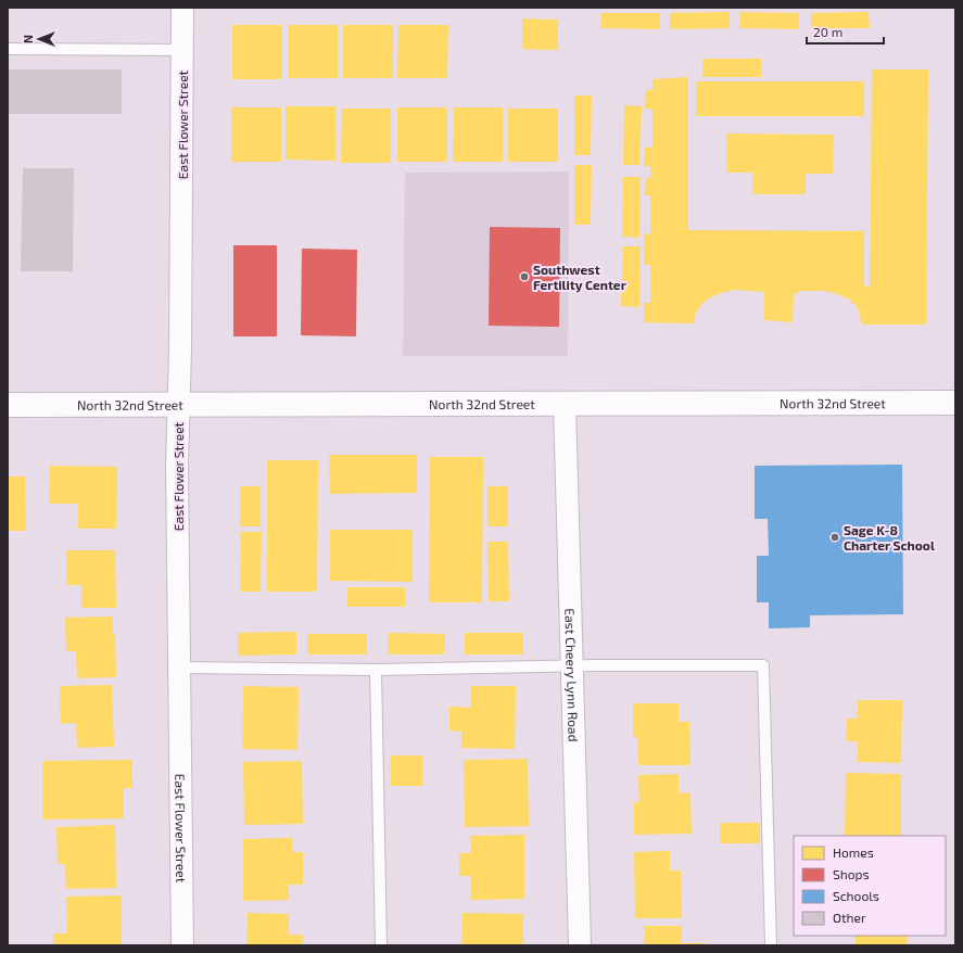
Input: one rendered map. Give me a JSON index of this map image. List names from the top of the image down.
{
  "streets": {
    "main road": ["North 32nd Street"],
    "street": ["East Flower Street", "East Cheery Lynn Road"]
  },
  "crossings": [
    ["East Flower Street", "North 32nd Street"],
    ["North 32nd Street", "East Cheery Lynn Road"]
  ],
  "places": ["Southwest Fertility Center", "Sage K-8 Charter School"],
  "legend": [
    "Homes",
    "Shops",
    "Schools",
    "Other"
  ],
  "scale_bar": "20 m",
  "north": "left"
}
